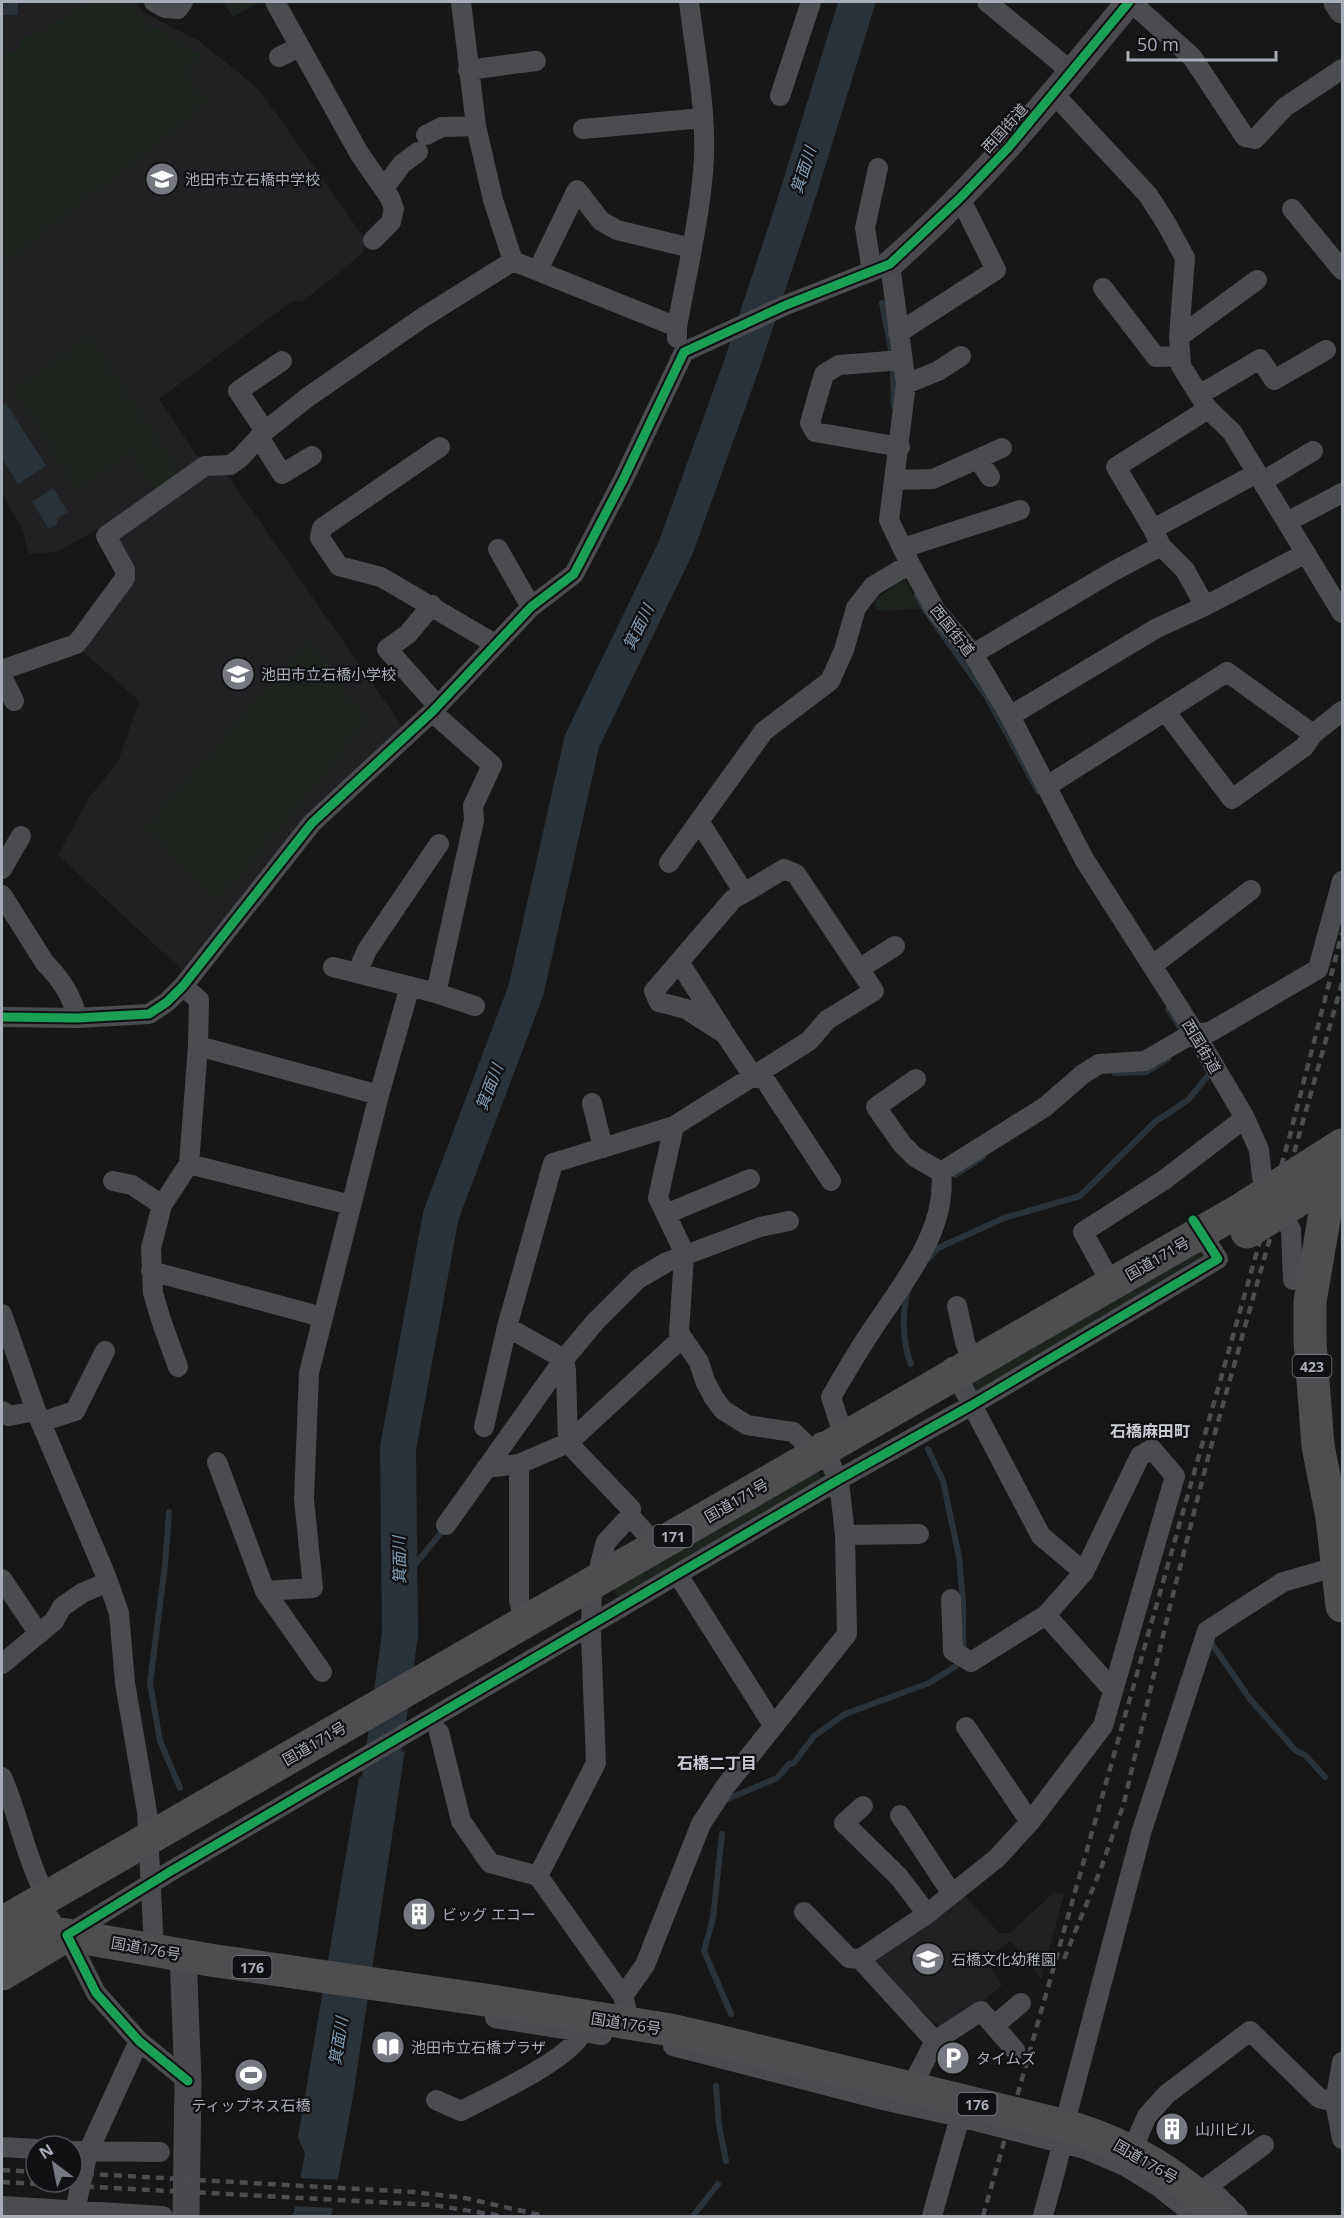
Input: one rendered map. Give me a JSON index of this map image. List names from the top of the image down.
{
  "streets": {
    "highway": [
      "国道171号",
      "423",
      "171",
      "国道176号",
      "176"
    ],
    "street": ["西国街道"]
  },
  "crossings": [
    ["西国街道", "423"],
    ["国道171号", "423"],
    ["国道171号", "国道176号"]
  ],
  "districts": ["石橋麻田町", "石橋二丁目"],
  "water": ["箕面川"],
  "places": {
    "school or university": ["池田市立石橋中学校", "池田市立石橋小学校", "石橋文化幼稚園"],
    "building": ["ビッグ エコー", "山川ビル"],
    "library": ["池田市立石橋プラザ"],
    "parking": ["タイムズ"],
    "sports": ["ティップネス石橋"]
  },
  "scale_bar": "50 m",
  "north": "top left"
}
